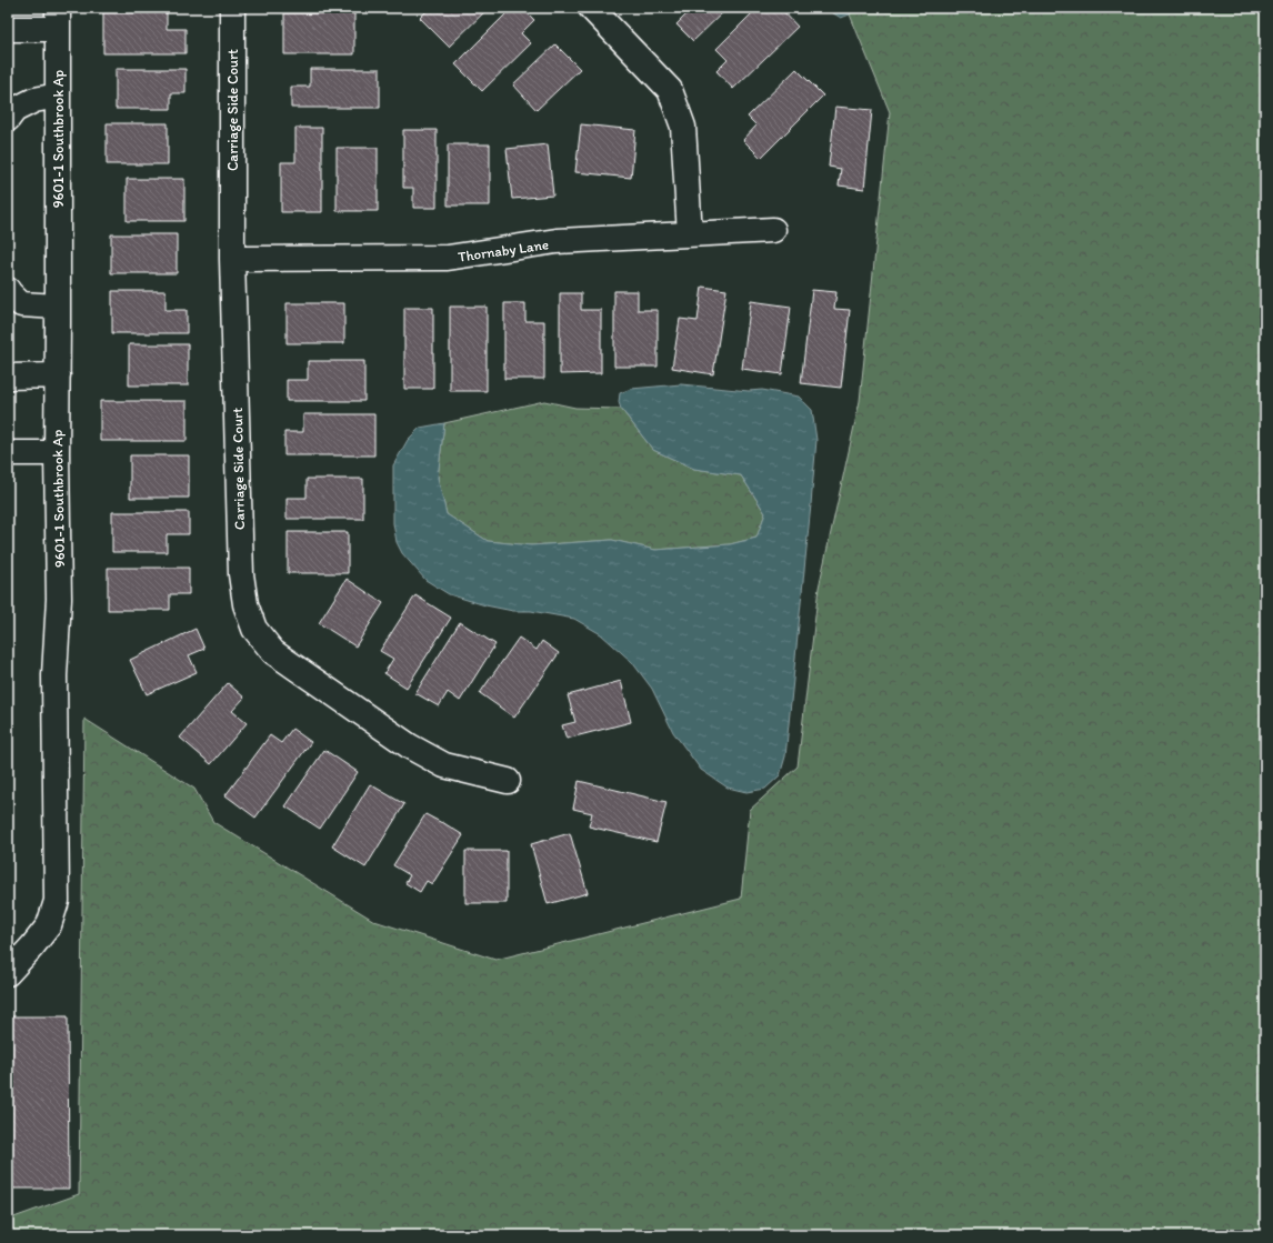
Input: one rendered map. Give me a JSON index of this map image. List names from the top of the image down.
{
  "streets": {
    "street": ["Carriage Side Court", "9601-1 Southbrook Ap", "Thornaby Lane"]
  },
  "crossings": [
    ["Carriage Side Court", "Thornaby Lane"]
  ]
}
